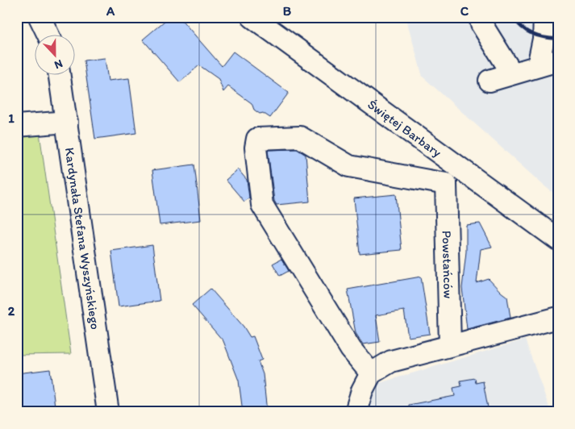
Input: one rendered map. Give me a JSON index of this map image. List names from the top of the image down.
{
  "streets": {
    "street": ["Świętej Barbary", "Kardynała Stefana Wyszyńskiego", "Powstańców"]
  },
  "north": "bottom",
  "grid": {
    "columns": ["A", "B", "C"],
    "rows": ["1", "2"]
  }
}
